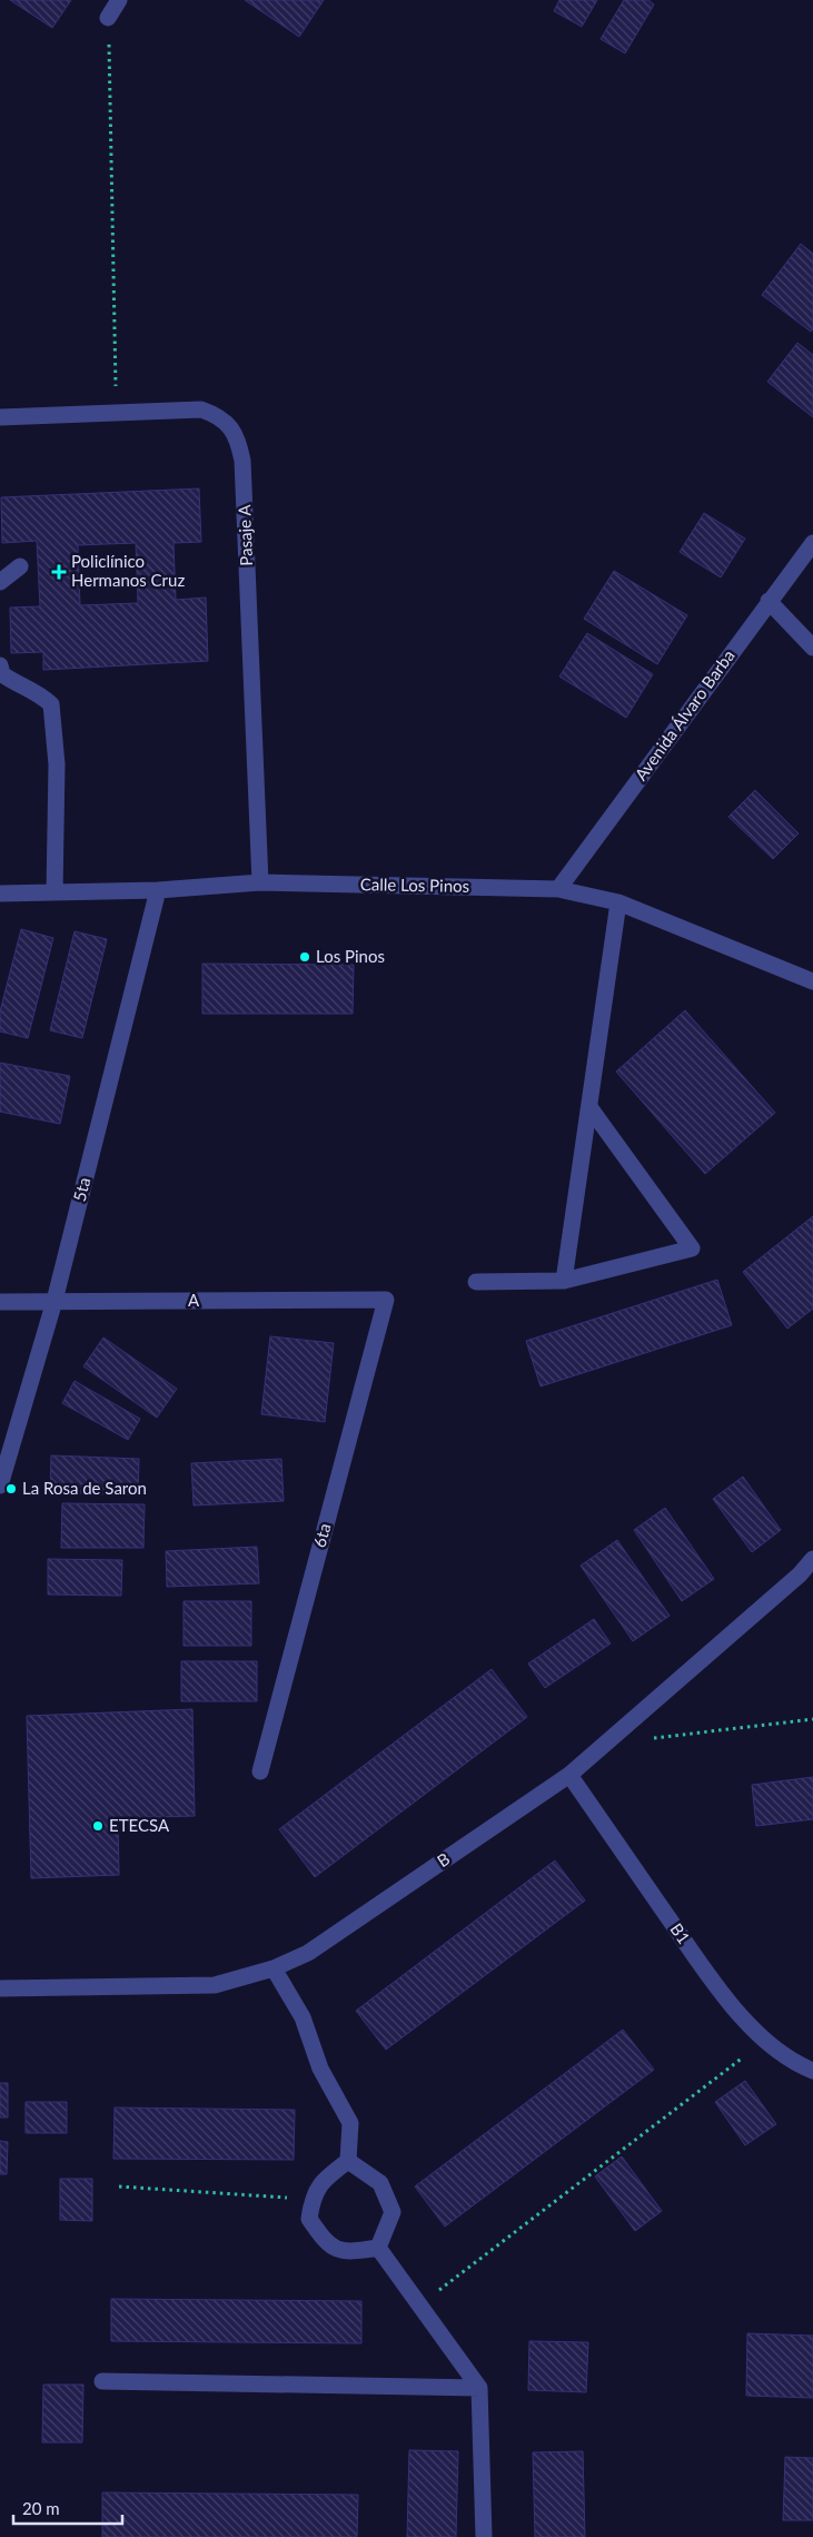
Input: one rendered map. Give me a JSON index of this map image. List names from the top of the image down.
{
  "streets": {
    "street": [
      "Pasaje A",
      "Avenida Álvaro Barba",
      "Calle Los Pinos",
      "5ta",
      "A",
      "6ta",
      "B",
      "B1"
    ]
  },
  "crossings": [
    ["Pasaje A", "Calle Los Pinos"],
    ["Avenida Álvaro Barba", "Calle Los Pinos"],
    ["Calle Los Pinos", "5ta"],
    ["5ta", "A"],
    ["A", "6ta"],
    ["B", "B1"]
  ],
  "places": {
    "health": ["Policlínico Hermanos Cruz"],
    "other": ["Los Pinos", "La Rosa de Saron", "ETECSA"]
  },
  "scale_bar": "20 m"
}
